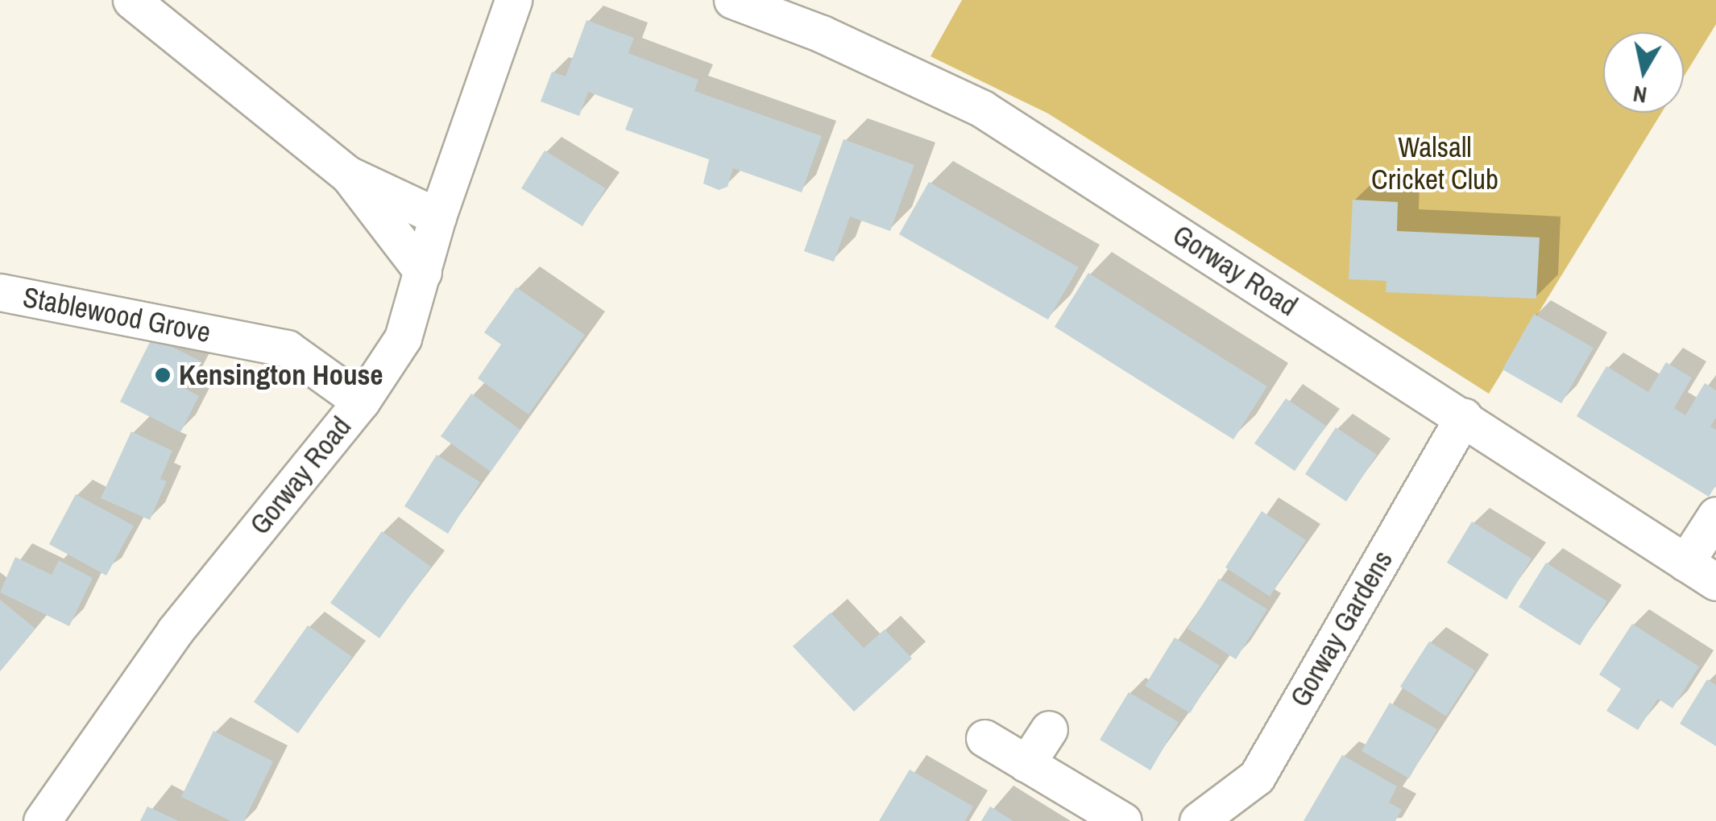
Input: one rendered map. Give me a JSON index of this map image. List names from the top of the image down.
{
  "streets": {
    "street": ["Gorway Road", "Stablewood Grove", "Gorway Gardens"]
  },
  "crossings": [
    ["Gorway Road", "Stablewood Grove"],
    ["Gorway Road", "Gorway Gardens"]
  ],
  "parks": ["Walsall Cricket Club"],
  "places": ["Kensington House"],
  "north": "bottom"
}
